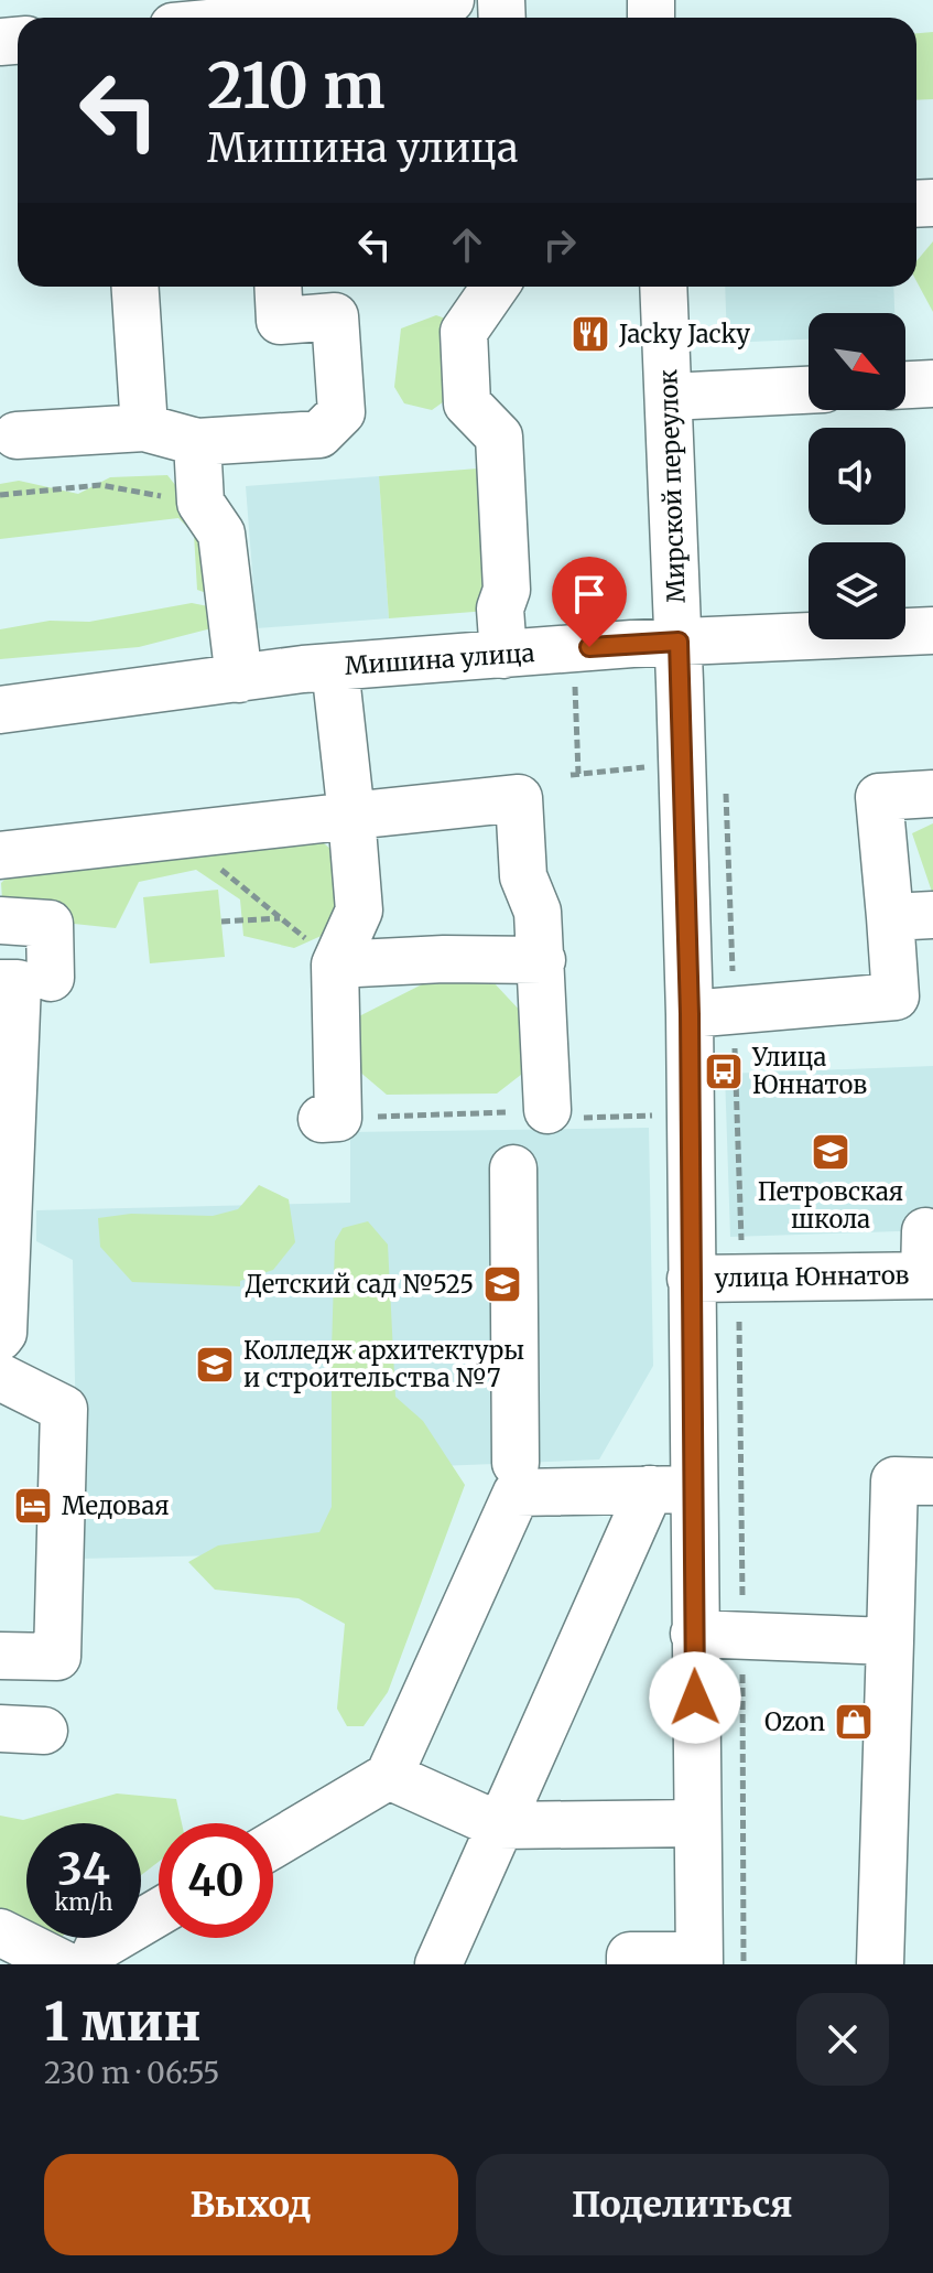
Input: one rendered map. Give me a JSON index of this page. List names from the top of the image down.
{
  "streets": {
    "street": ["Мирской переулок", "Мишина улица", "улица Юннатов"]
  },
  "crossings": [
    ["Мирской переулок", "Мишина улица"],
    ["Мирской переулок", "улица Юннатов"]
  ],
  "places": {
    "restaurant": ["Jacky Jacky"],
    "bus stop": ["Улица Юннатов"],
    "school or university": ["Петровская школа", "Детский сад №525", "Колледж архитектуры и строительства №7"],
    "hotel": ["Медовая"],
    "shop": ["Ozon"]
  },
  "north": "bottom right",
  "page": {
    "turn": ["210 m", "Мишина улица"],
    "speed": "34 km/h",
    "limit": "40",
    "heading": ["1 мин", "230 m · 06:55"],
    "buttons": ["Выход", "Поделиться"]
  }
}
